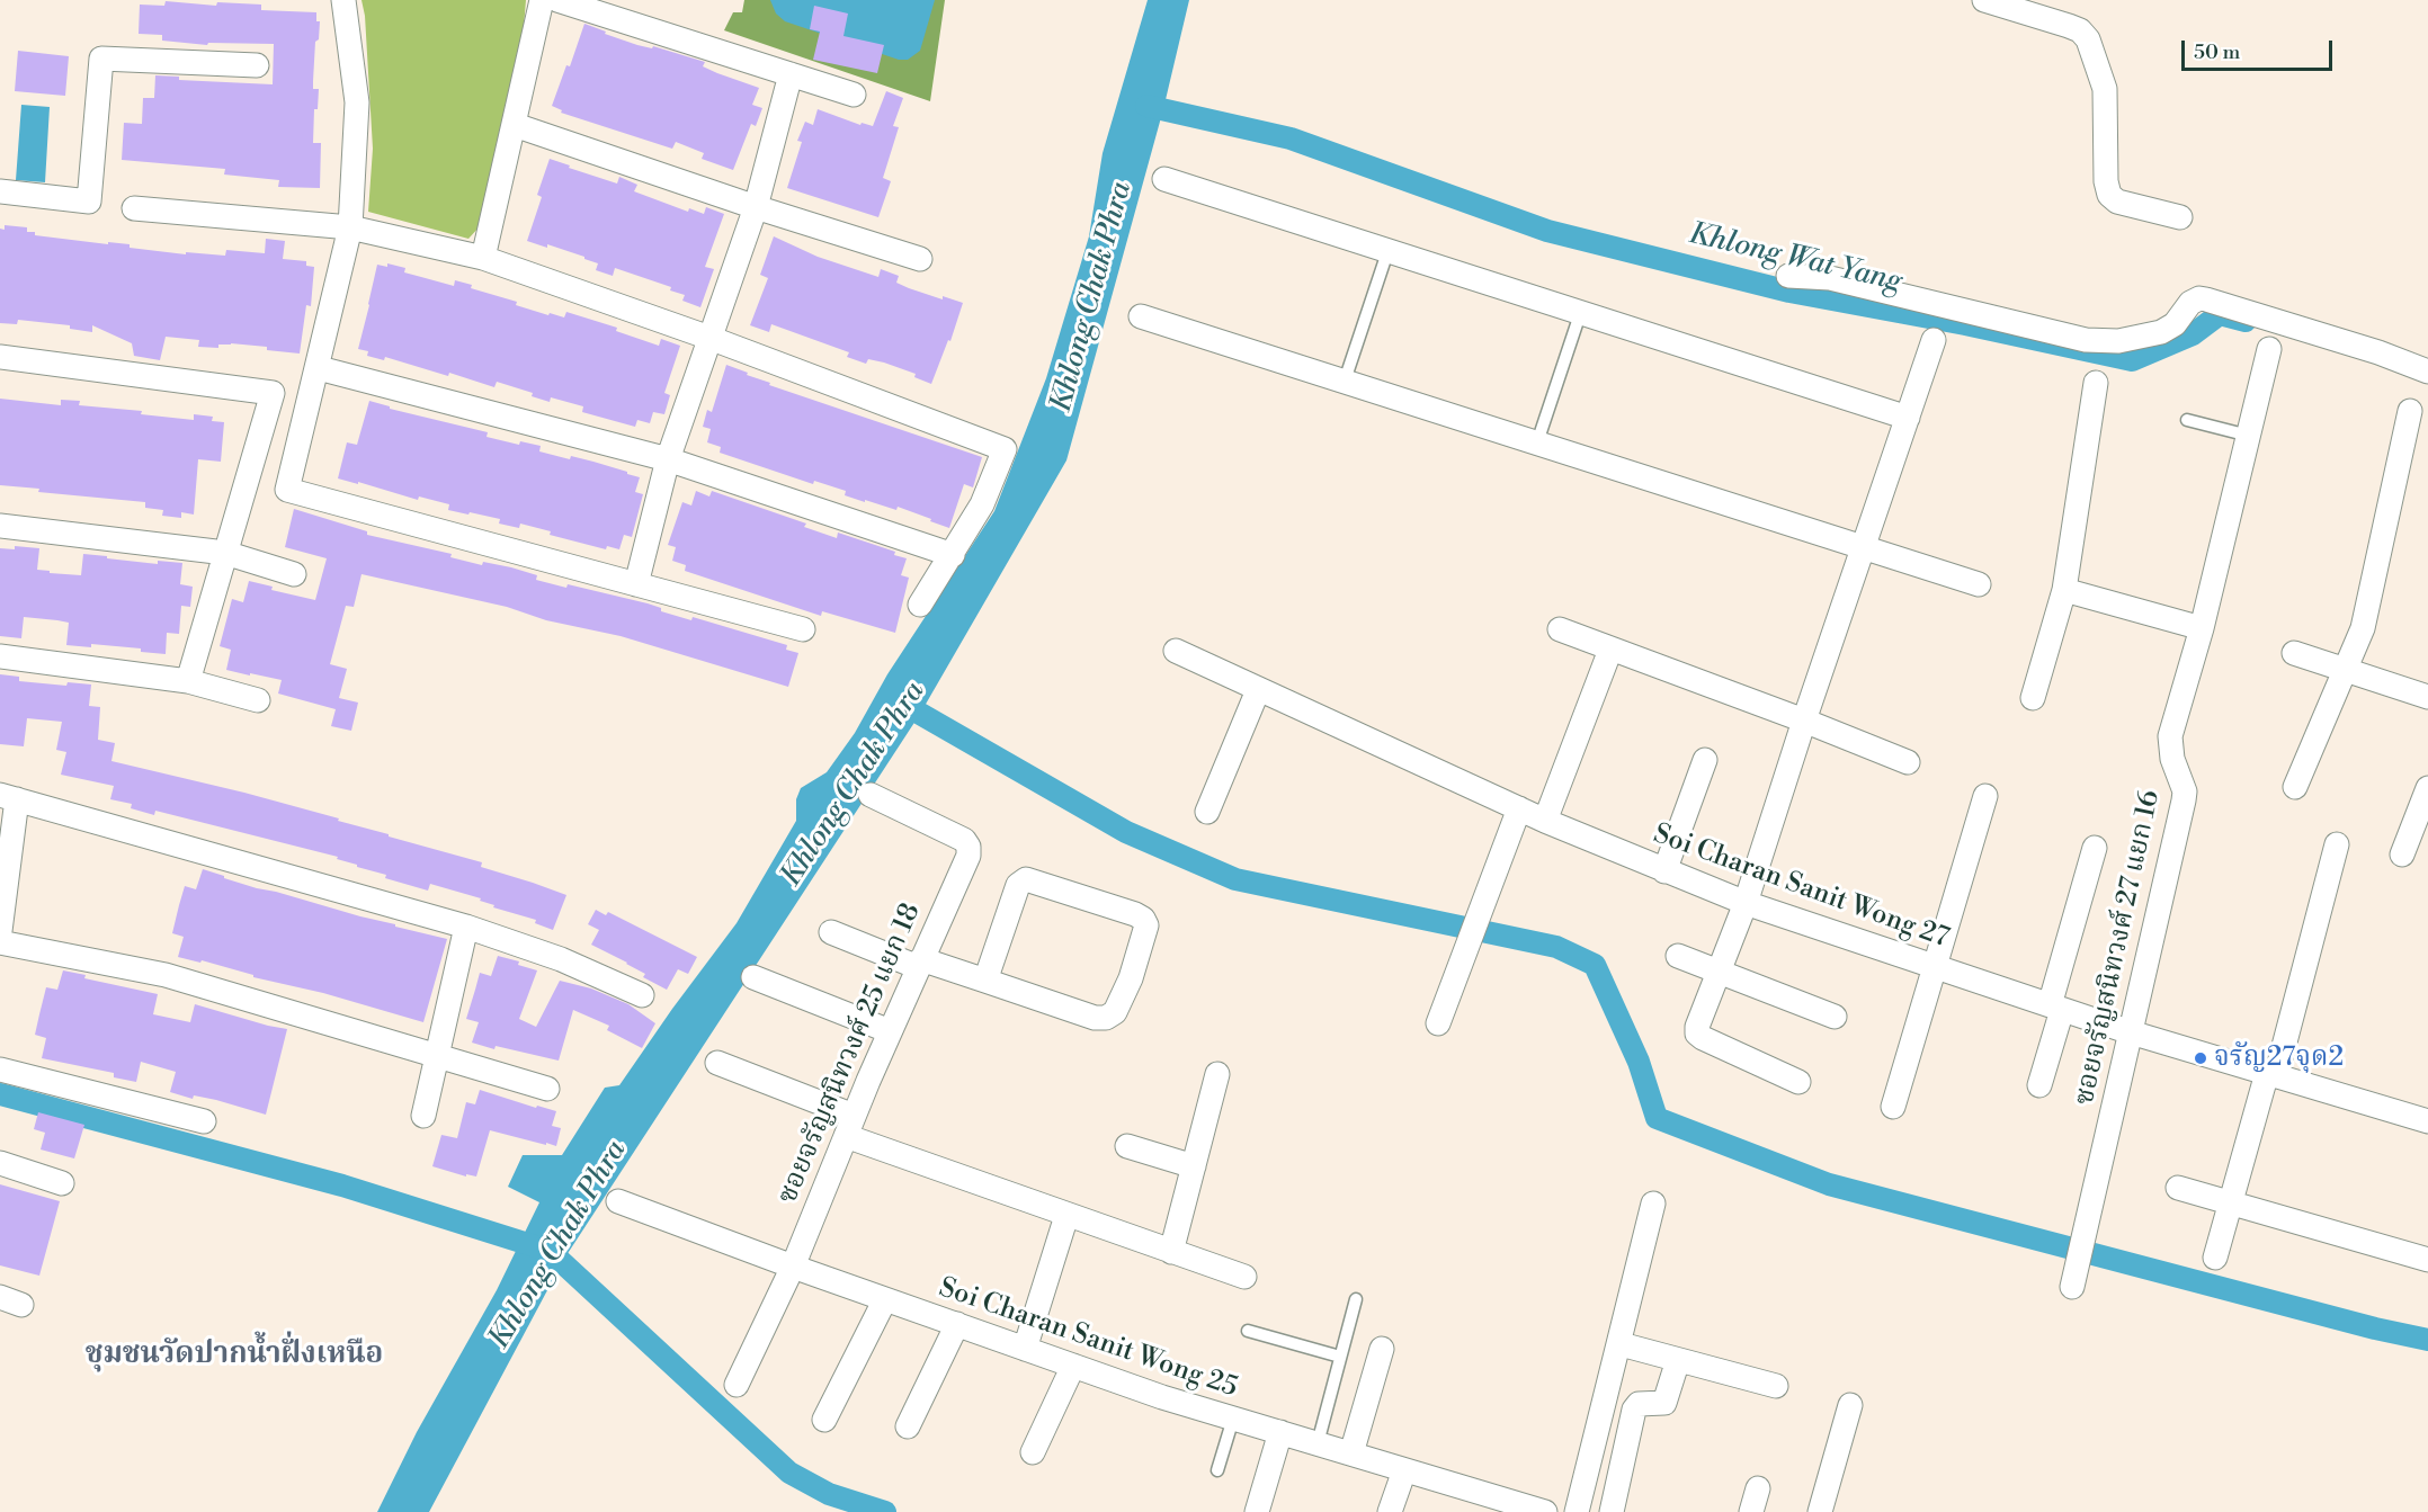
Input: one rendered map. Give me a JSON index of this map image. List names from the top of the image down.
{
  "streets": {
    "street": [
      "Soi Charan Sanit Wong 27",
      "ซอยจรัญสนิทวงศ์ 27 แยก 16",
      "ซอยจรัญสนิทวงศ์ 25 แยก 18",
      "Soi Charan Sanit Wong 25"
    ]
  },
  "crossings": [
    ["Soi Charan Sanit Wong 27", "ซอยจรัญสนิทวงศ์ 27 แยก 16"],
    ["ซอยจรัญสนิทวงศ์ 25 แยก 18", "Soi Charan Sanit Wong 25"]
  ],
  "districts": ["ชุมชนวัดปากน้ำฝั่งเหนือ"],
  "water": ["Khlong Wat Yang", "Khlong Chak Phra"],
  "places": ["จรัญ27จุด2"],
  "scale_bar": "50 m"
}
